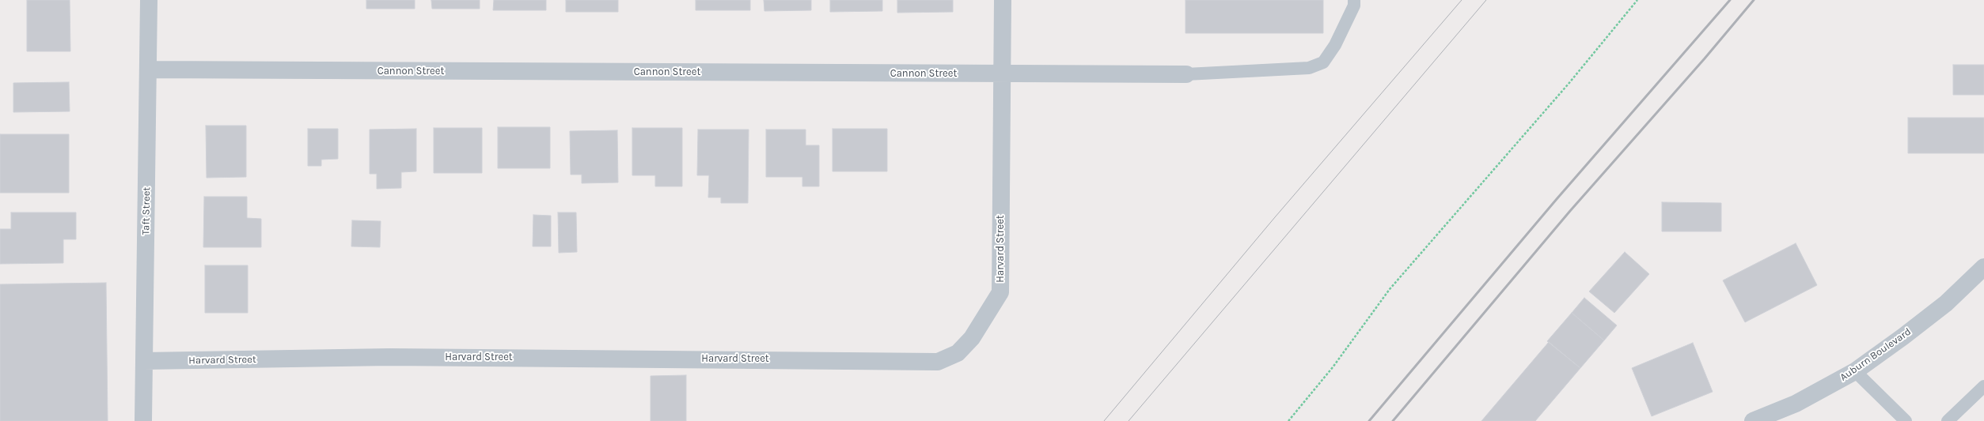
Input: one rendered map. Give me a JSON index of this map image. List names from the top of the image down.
{
  "streets": {
    "street": [
      "Cannon Street",
      "Taft Street",
      "Harvard Street",
      "Auburn Boulevard"
    ]
  },
  "crossings": [
    ["Cannon Street", "Taft Street"],
    ["Cannon Street", "Harvard Street"],
    ["Taft Street", "Harvard Street"]
  ]
}
